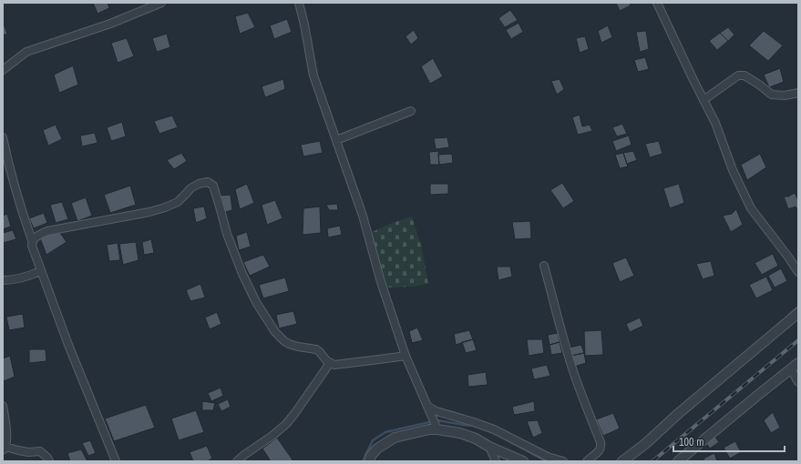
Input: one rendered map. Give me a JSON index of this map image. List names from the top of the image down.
{
  "scale_bar": "100 m"
}
